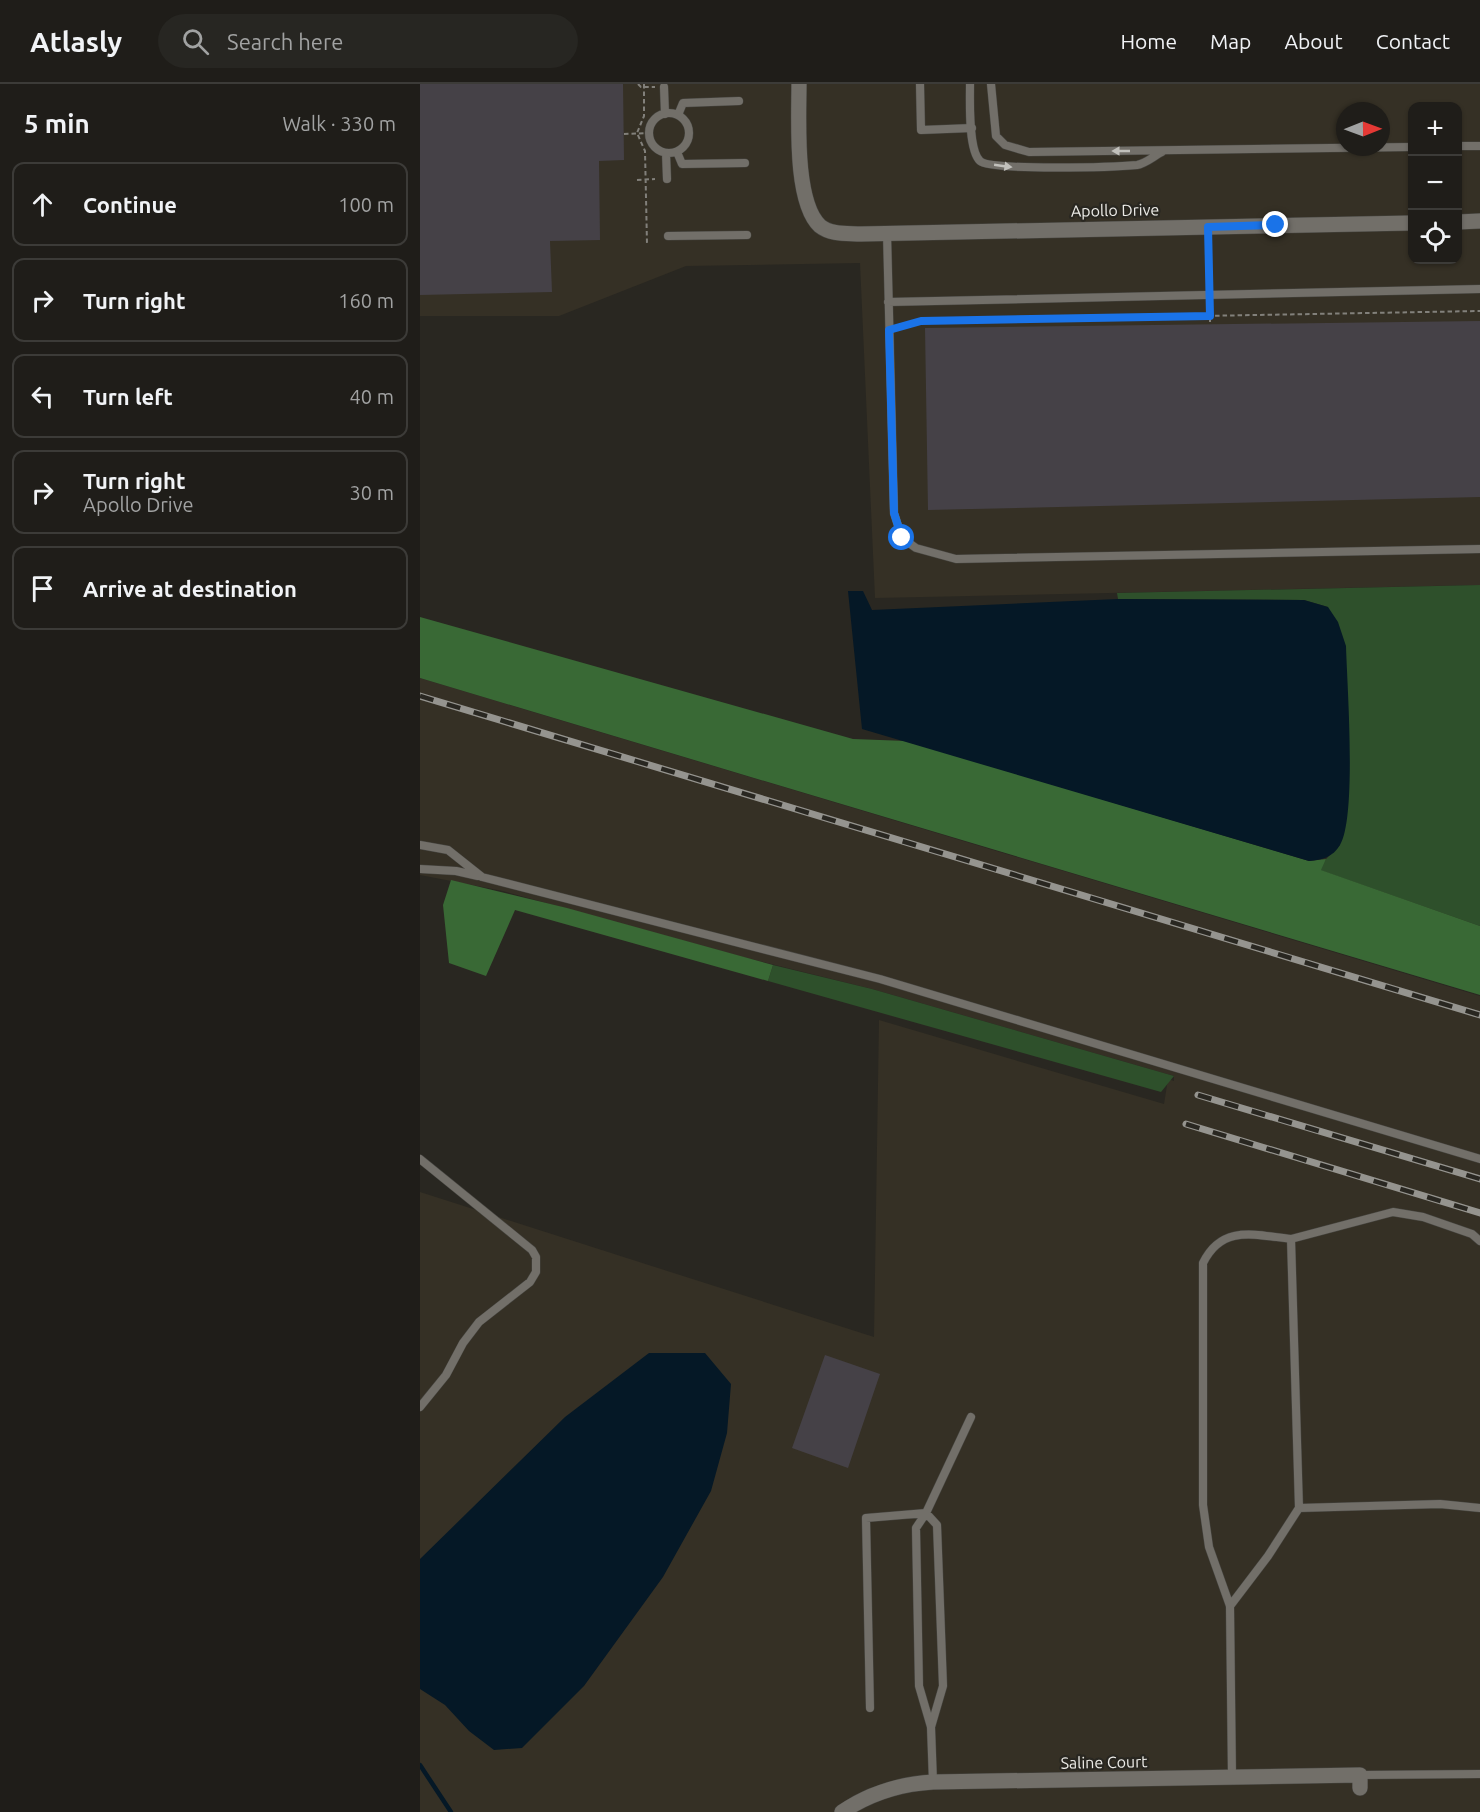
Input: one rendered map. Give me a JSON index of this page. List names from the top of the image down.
{
  "streets": {
    "street": ["Apollo Drive", "Saline Court"]
  },
  "north": "right",
  "page": {
    "header": "Atlasly",
    "search": "Search here",
    "nav": [
      "Home",
      "Map",
      "About",
      "Contact"
    ],
    "heading": ["5 min", "Walk · 330 m"],
    "map_buttons": ["+", "−"],
    "list": [
      ["Continue", "100 m"],
      ["Turn right", "160 m"],
      ["Turn left", "40 m"],
      ["Turn right", "Apollo Drive", "30 m"],
      "Arrive at destination"
    ]
  }
}
